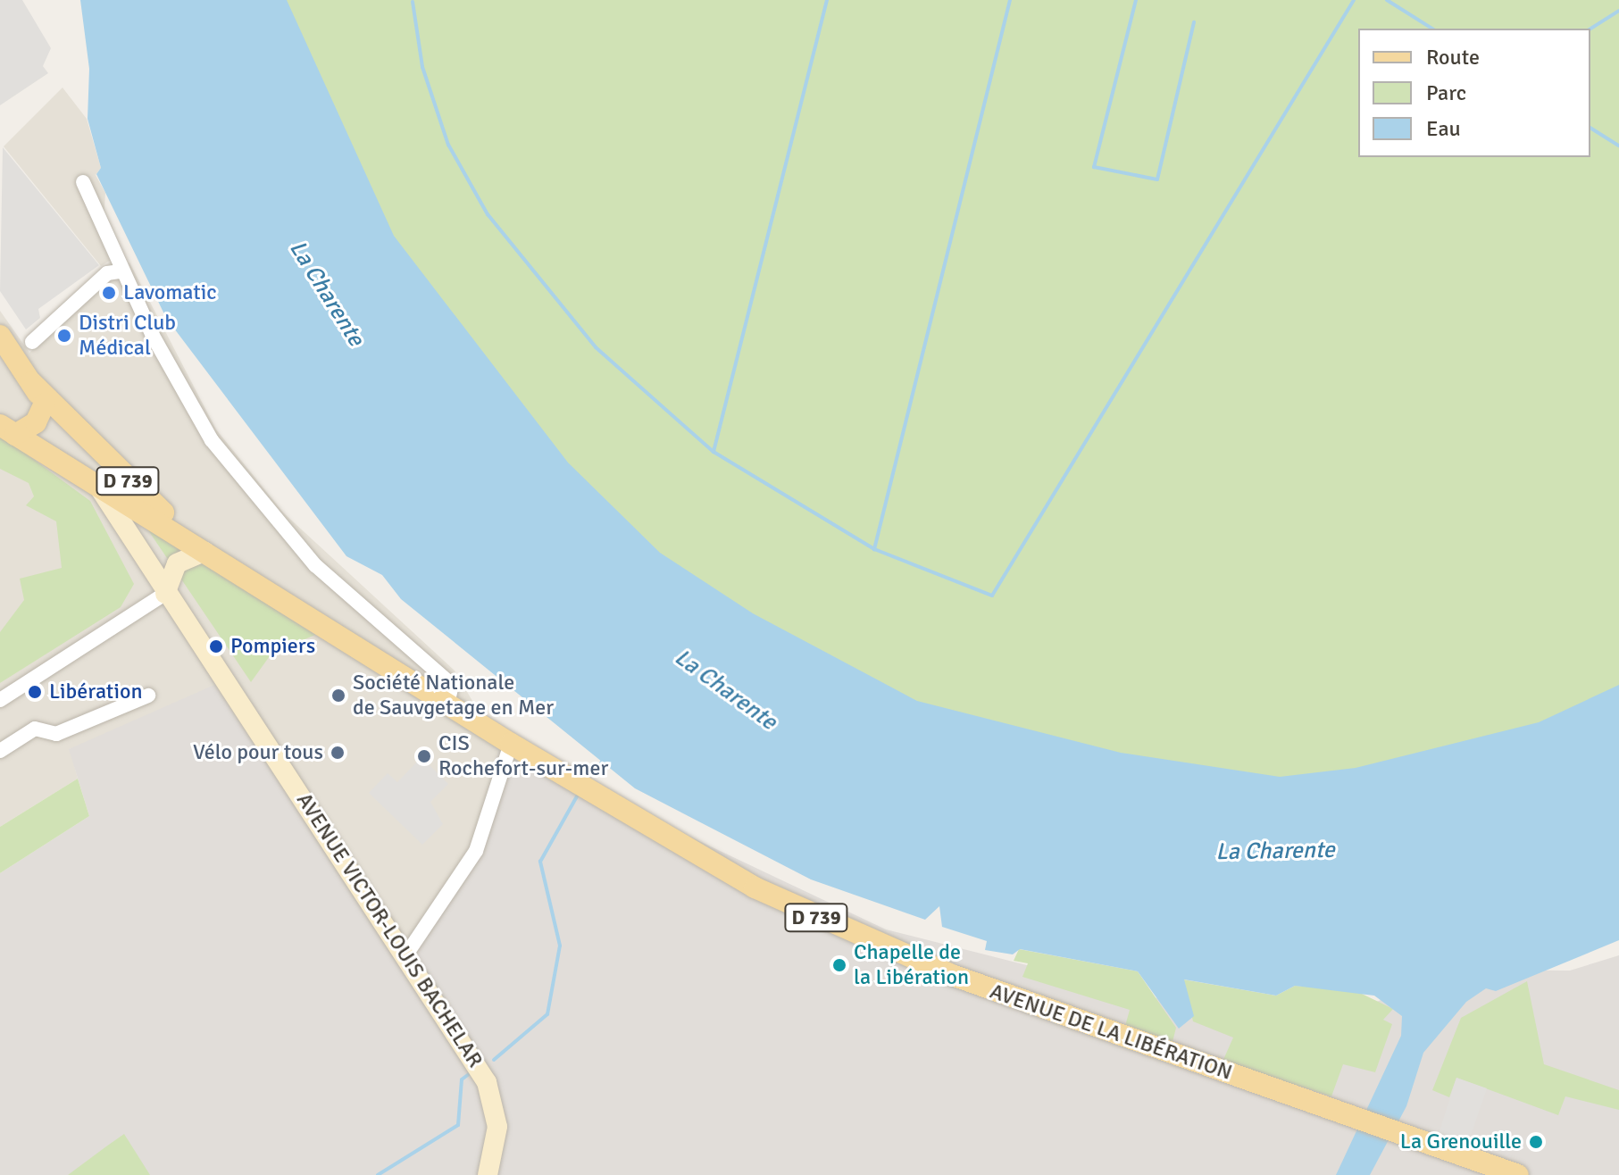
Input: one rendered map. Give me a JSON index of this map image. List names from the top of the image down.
{
  "streets": {
    "main road": ["D 739", "AVENUE VICTOR-LOUIS BACHELAR", "AVENUE DE LA LIBÉRATION"]
  },
  "crossings": [
    ["D 739", "AVENUE VICTOR-LOUIS BACHELAR"],
    ["D 739", "AVENUE DE LA LIBÉRATION"],
    ["AVENUE VICTOR-LOUIS BACHELAR", "AVENUE DE LA LIBÉRATION"]
  ],
  "water": ["La Charente"],
  "places": [
    "Lavomatic",
    "Distri Club Médical",
    "Pompiers",
    "Libération",
    "Société Nationale de Sauvgetage en Mer",
    "Vélo pour tous",
    "CIS Rochefort-sur-mer",
    "Chapelle de la Libération",
    "La Grenouille"
  ],
  "legend": ["Route", "Parc", "Eau"]
}
